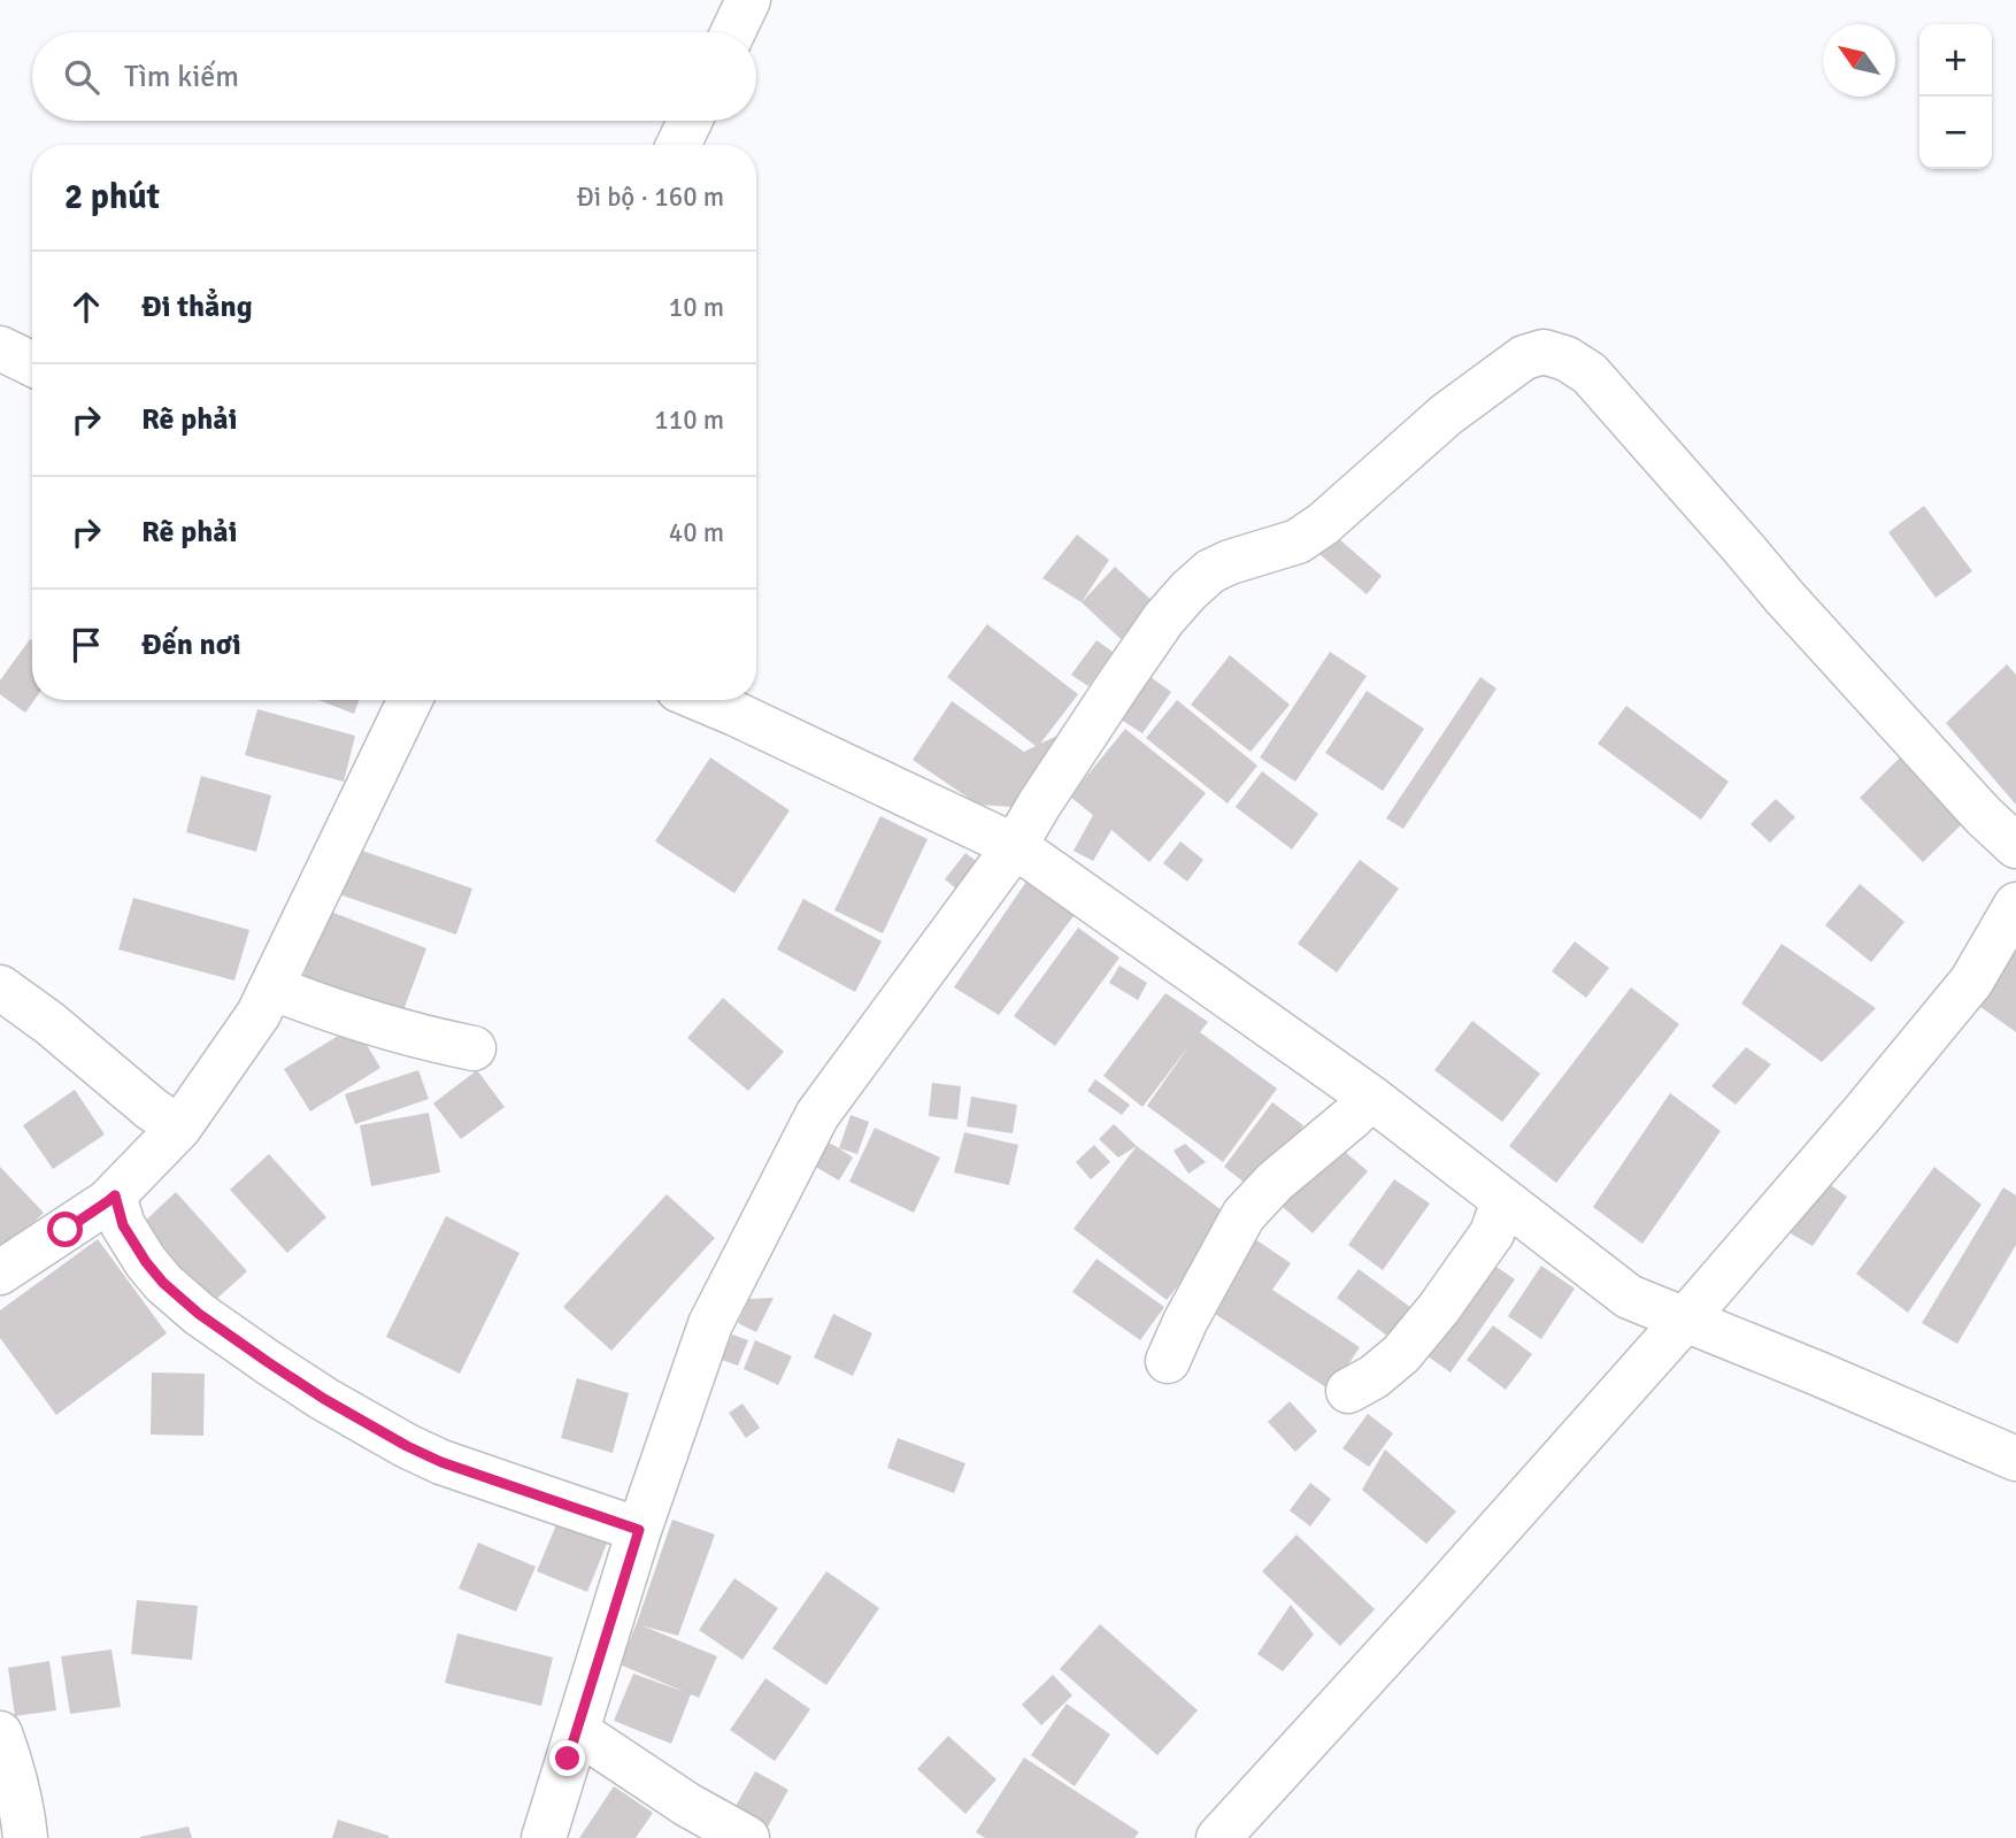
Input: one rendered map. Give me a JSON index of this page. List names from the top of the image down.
{
  "north": "top left",
  "page": {
    "map_buttons": ["+", "−"],
    "search": "Tìm kiếm",
    "heading": ["2 phút", "Đi bộ · 160 m"],
    "list": [
      ["Đi thẳng", "10 m"],
      ["Rẽ phải", "110 m"],
      ["Rẽ phải", "40 m"],
      "Đến nơi"
    ]
  }
}
